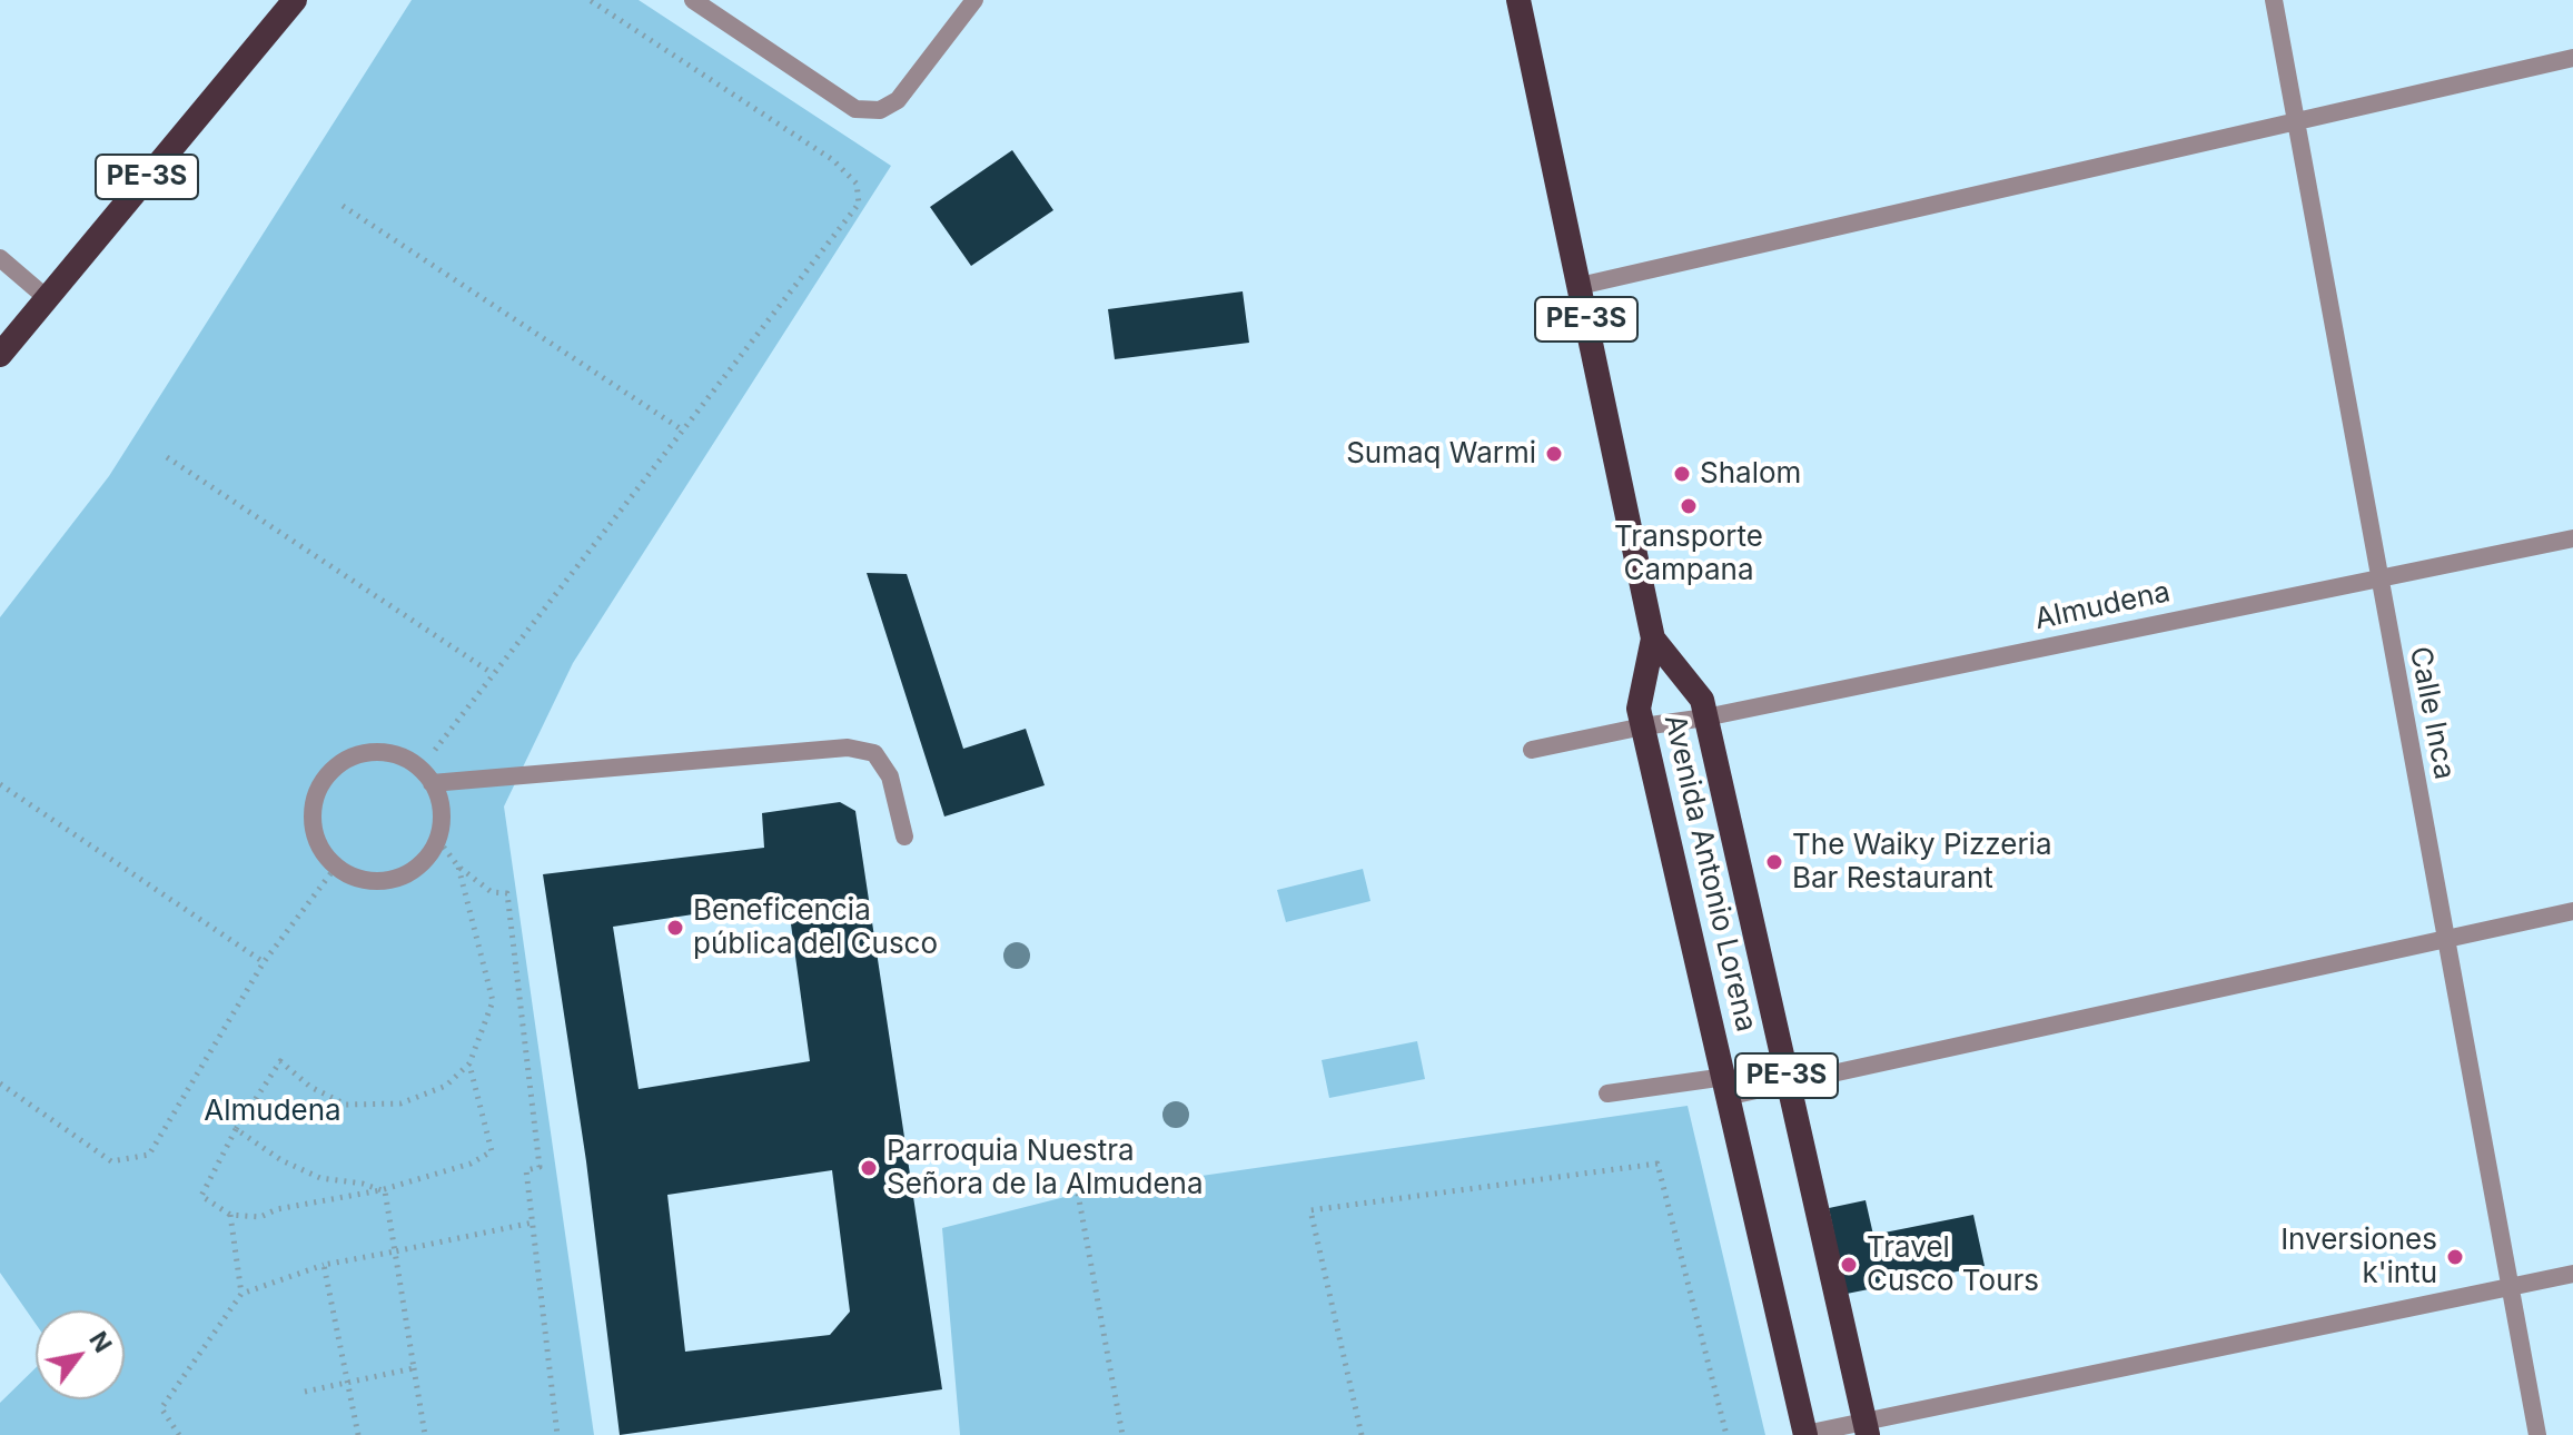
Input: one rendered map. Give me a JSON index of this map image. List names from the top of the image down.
{
  "streets": {
    "highway": ["PE-3S", "Avenida Antonio Lorena"],
    "street": ["Almudena", "Calle Inca"]
  },
  "crossings": [
    ["Almudena", "Calle Inca"],
    ["Almudena", "Avenida Antonio Lorena"]
  ],
  "parks": ["Almudena"],
  "places": [
    "Sumaq Warmi",
    "Shalom",
    "Transporte Campana",
    "The Waiky Pizzeria Bar Restaurant",
    "Beneficencia pública del Cusco",
    "Parroquia Nuestra Señora de la Almudena",
    "Inversiones k'intu",
    "Travel Cusco Tours"
  ],
  "north": "top right"
}
